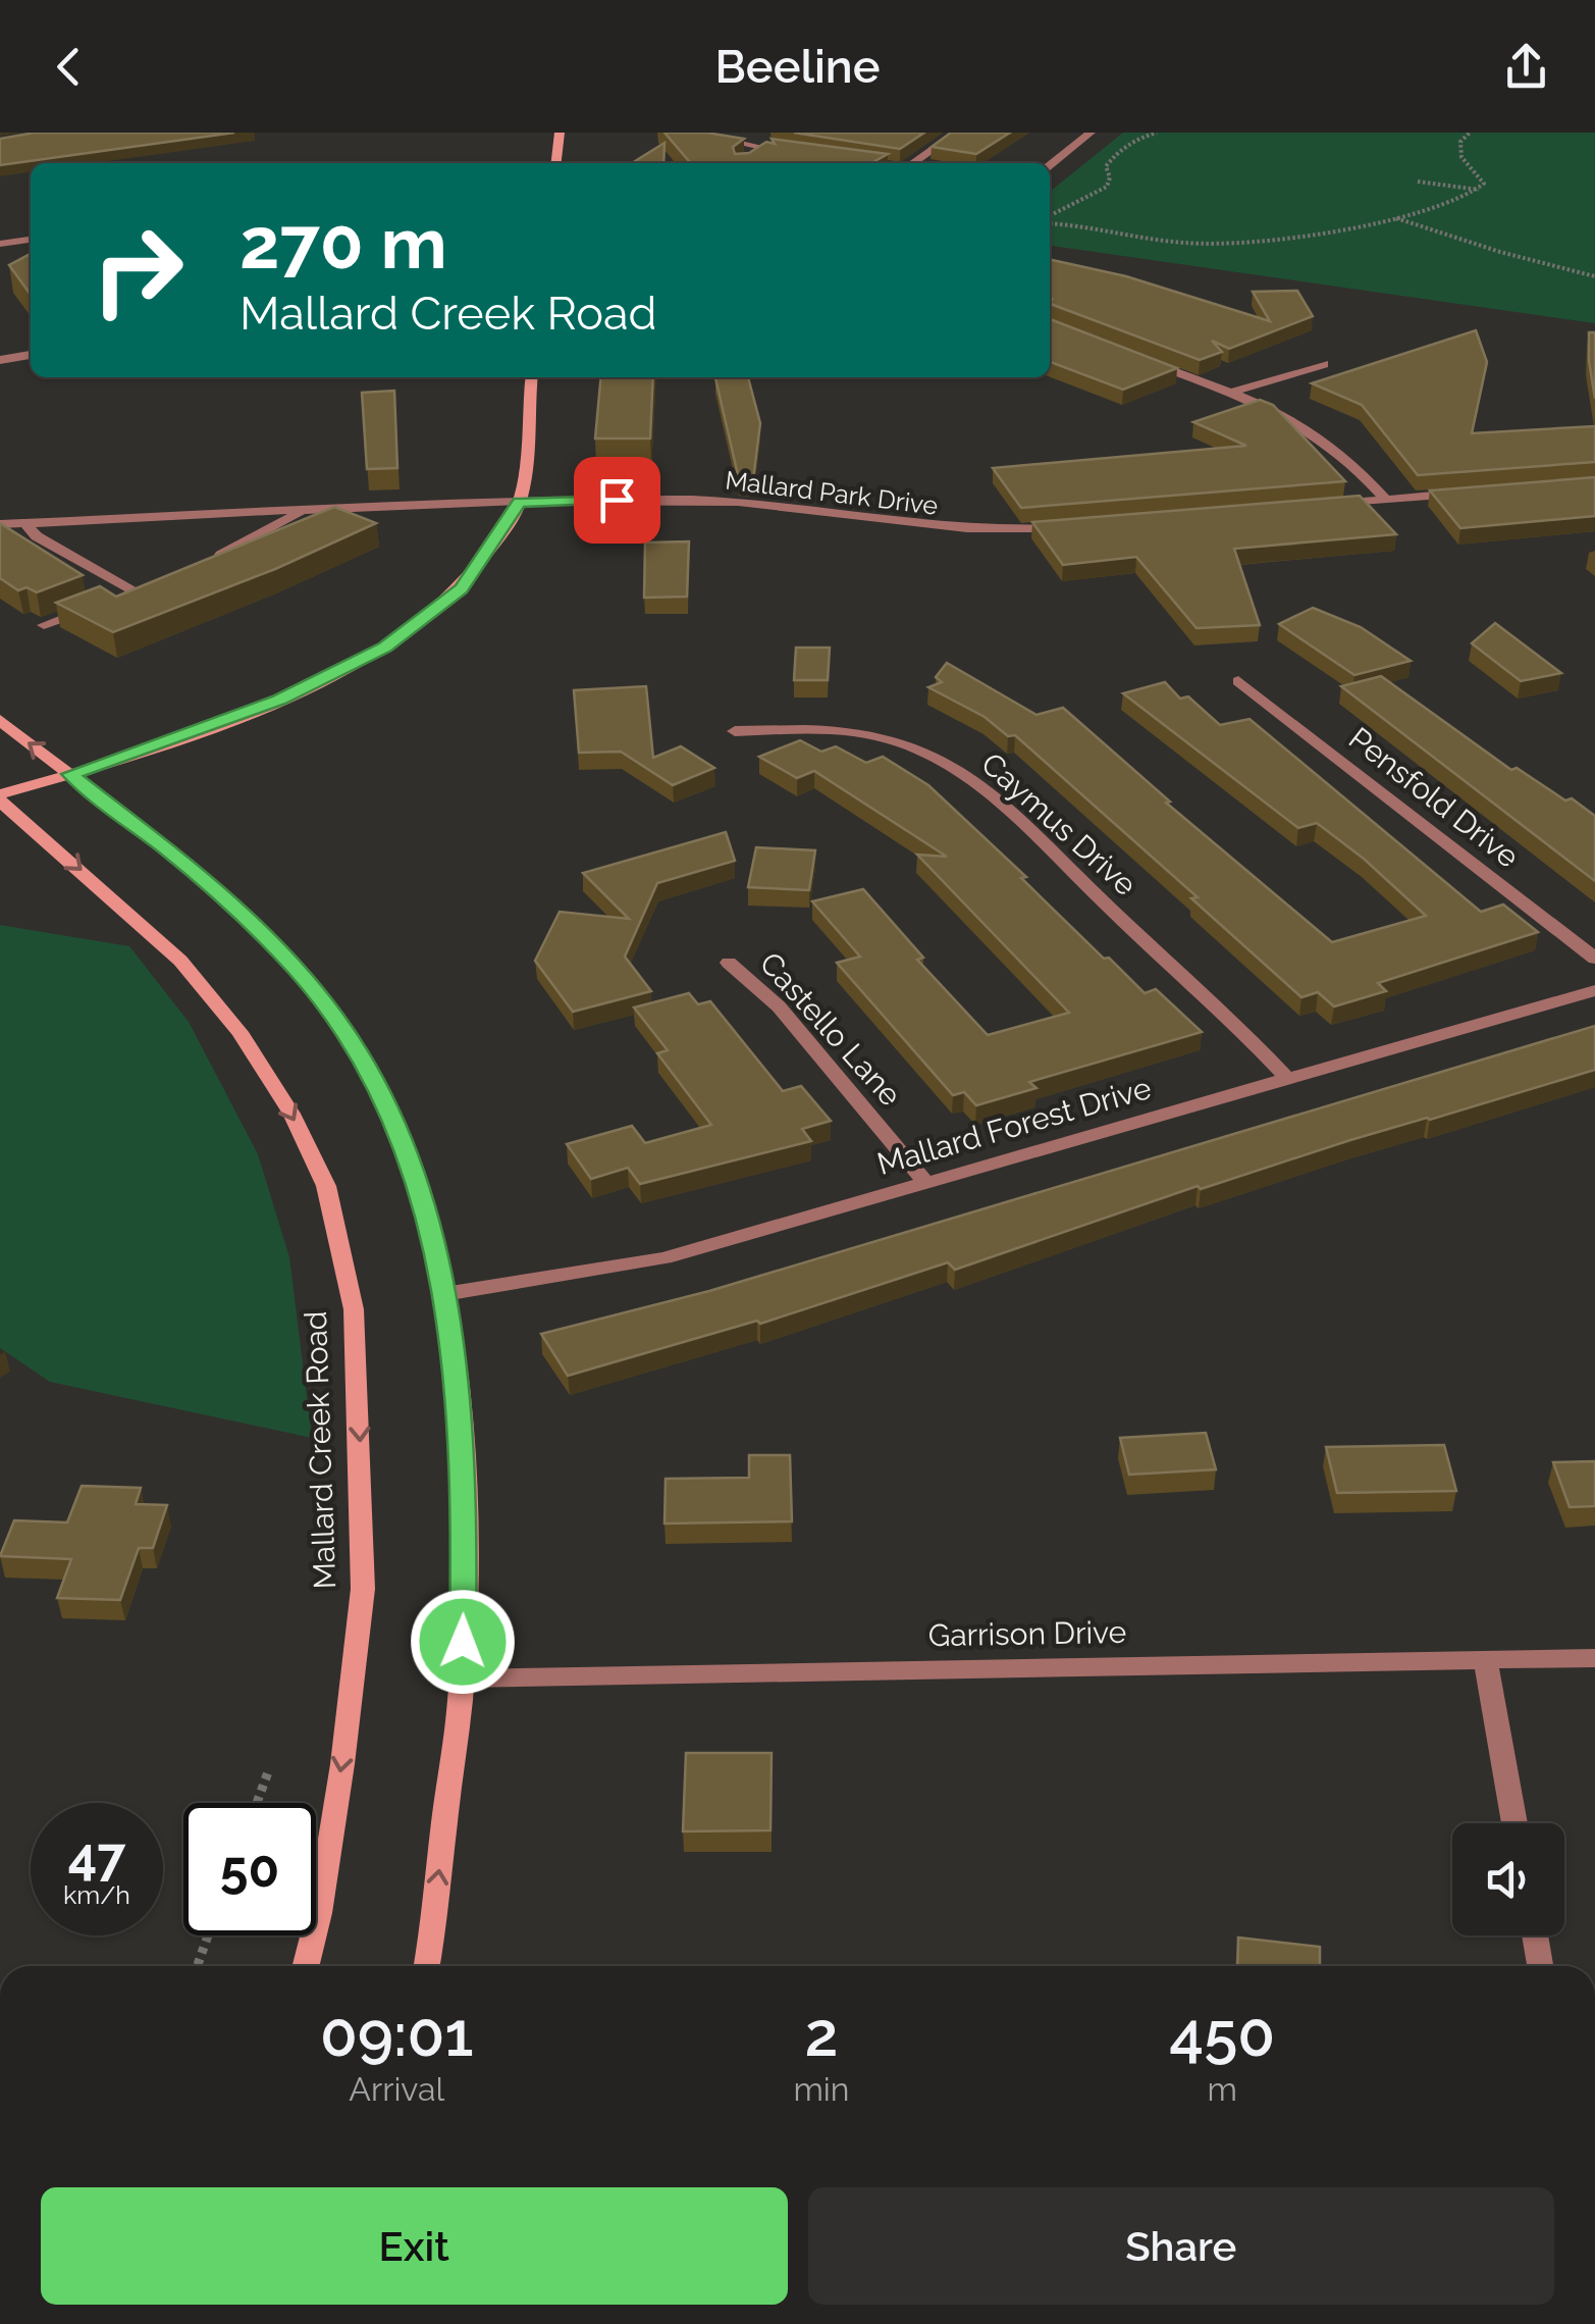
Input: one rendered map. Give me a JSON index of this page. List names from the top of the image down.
{
  "streets": {
    "main road": ["Mallard Creek Road"],
    "street": [
      "Mallard Park Drive",
      "Pensfold Drive",
      "Caymus Drive",
      "Castello Lane",
      "Mallard Forest Drive",
      "Garrison Drive"
    ]
  },
  "crossings": [
    ["Mallard Park Drive", "Mallard Creek Road"],
    ["Caymus Drive", "Mallard Forest Drive"],
    ["Castello Lane", "Mallard Forest Drive"]
  ],
  "page": {
    "header": "Beeline",
    "turn": ["270 m", "Mallard Creek Road"],
    "speed": "47 km/h",
    "limit": "50",
    "eta": [
      "09:01",
      "Arrival",
      "2",
      "min",
      "450",
      "m"
    ],
    "buttons": ["Exit", "Share"]
  }
}
